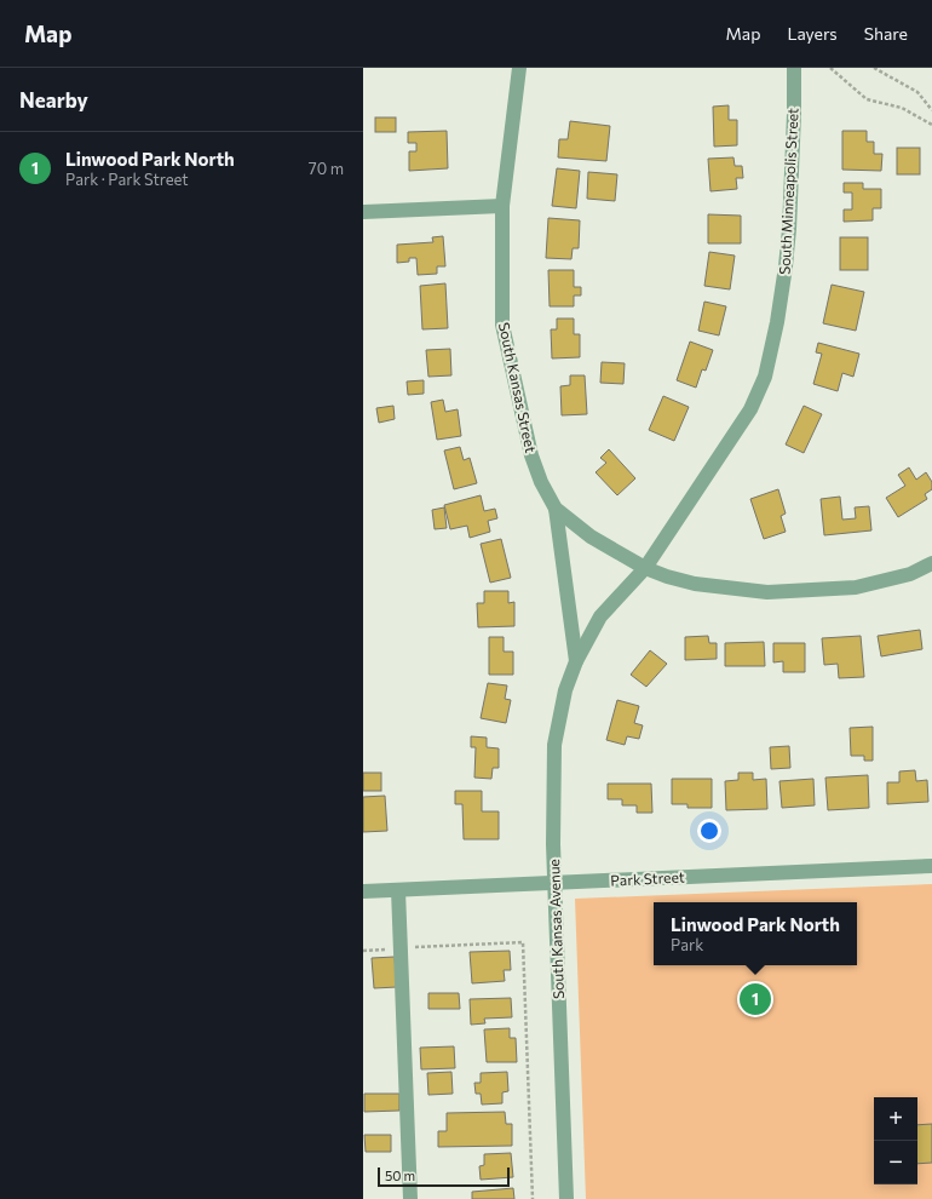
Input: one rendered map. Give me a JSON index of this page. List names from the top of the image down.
{
  "streets": {
    "street": [
      "South Minneapolis Street",
      "South Kansas Street",
      "Park Street",
      "South Kansas Avenue"
    ]
  },
  "crossings": [
    ["South Minneapolis Street", "South Kansas Street"],
    ["South Minneapolis Street", "South Kansas Avenue"],
    ["South Kansas Street", "South Kansas Avenue"],
    ["Park Street", "South Kansas Avenue"]
  ],
  "scale_bar": "50 m",
  "page": {
    "header": "Map",
    "nav": ["Map", "Layers", "Share"],
    "heading": "Nearby",
    "list": [
      {
        "mark": "1",
        "name": "Linwood Park North",
        "note": "Park · Park Street",
        "value": "70 m"
      }
    ],
    "popup": ["Linwood Park North", "Park"],
    "pins": "1",
    "map_buttons": ["+", "−"],
    "scale": "50 m"
  }
}
